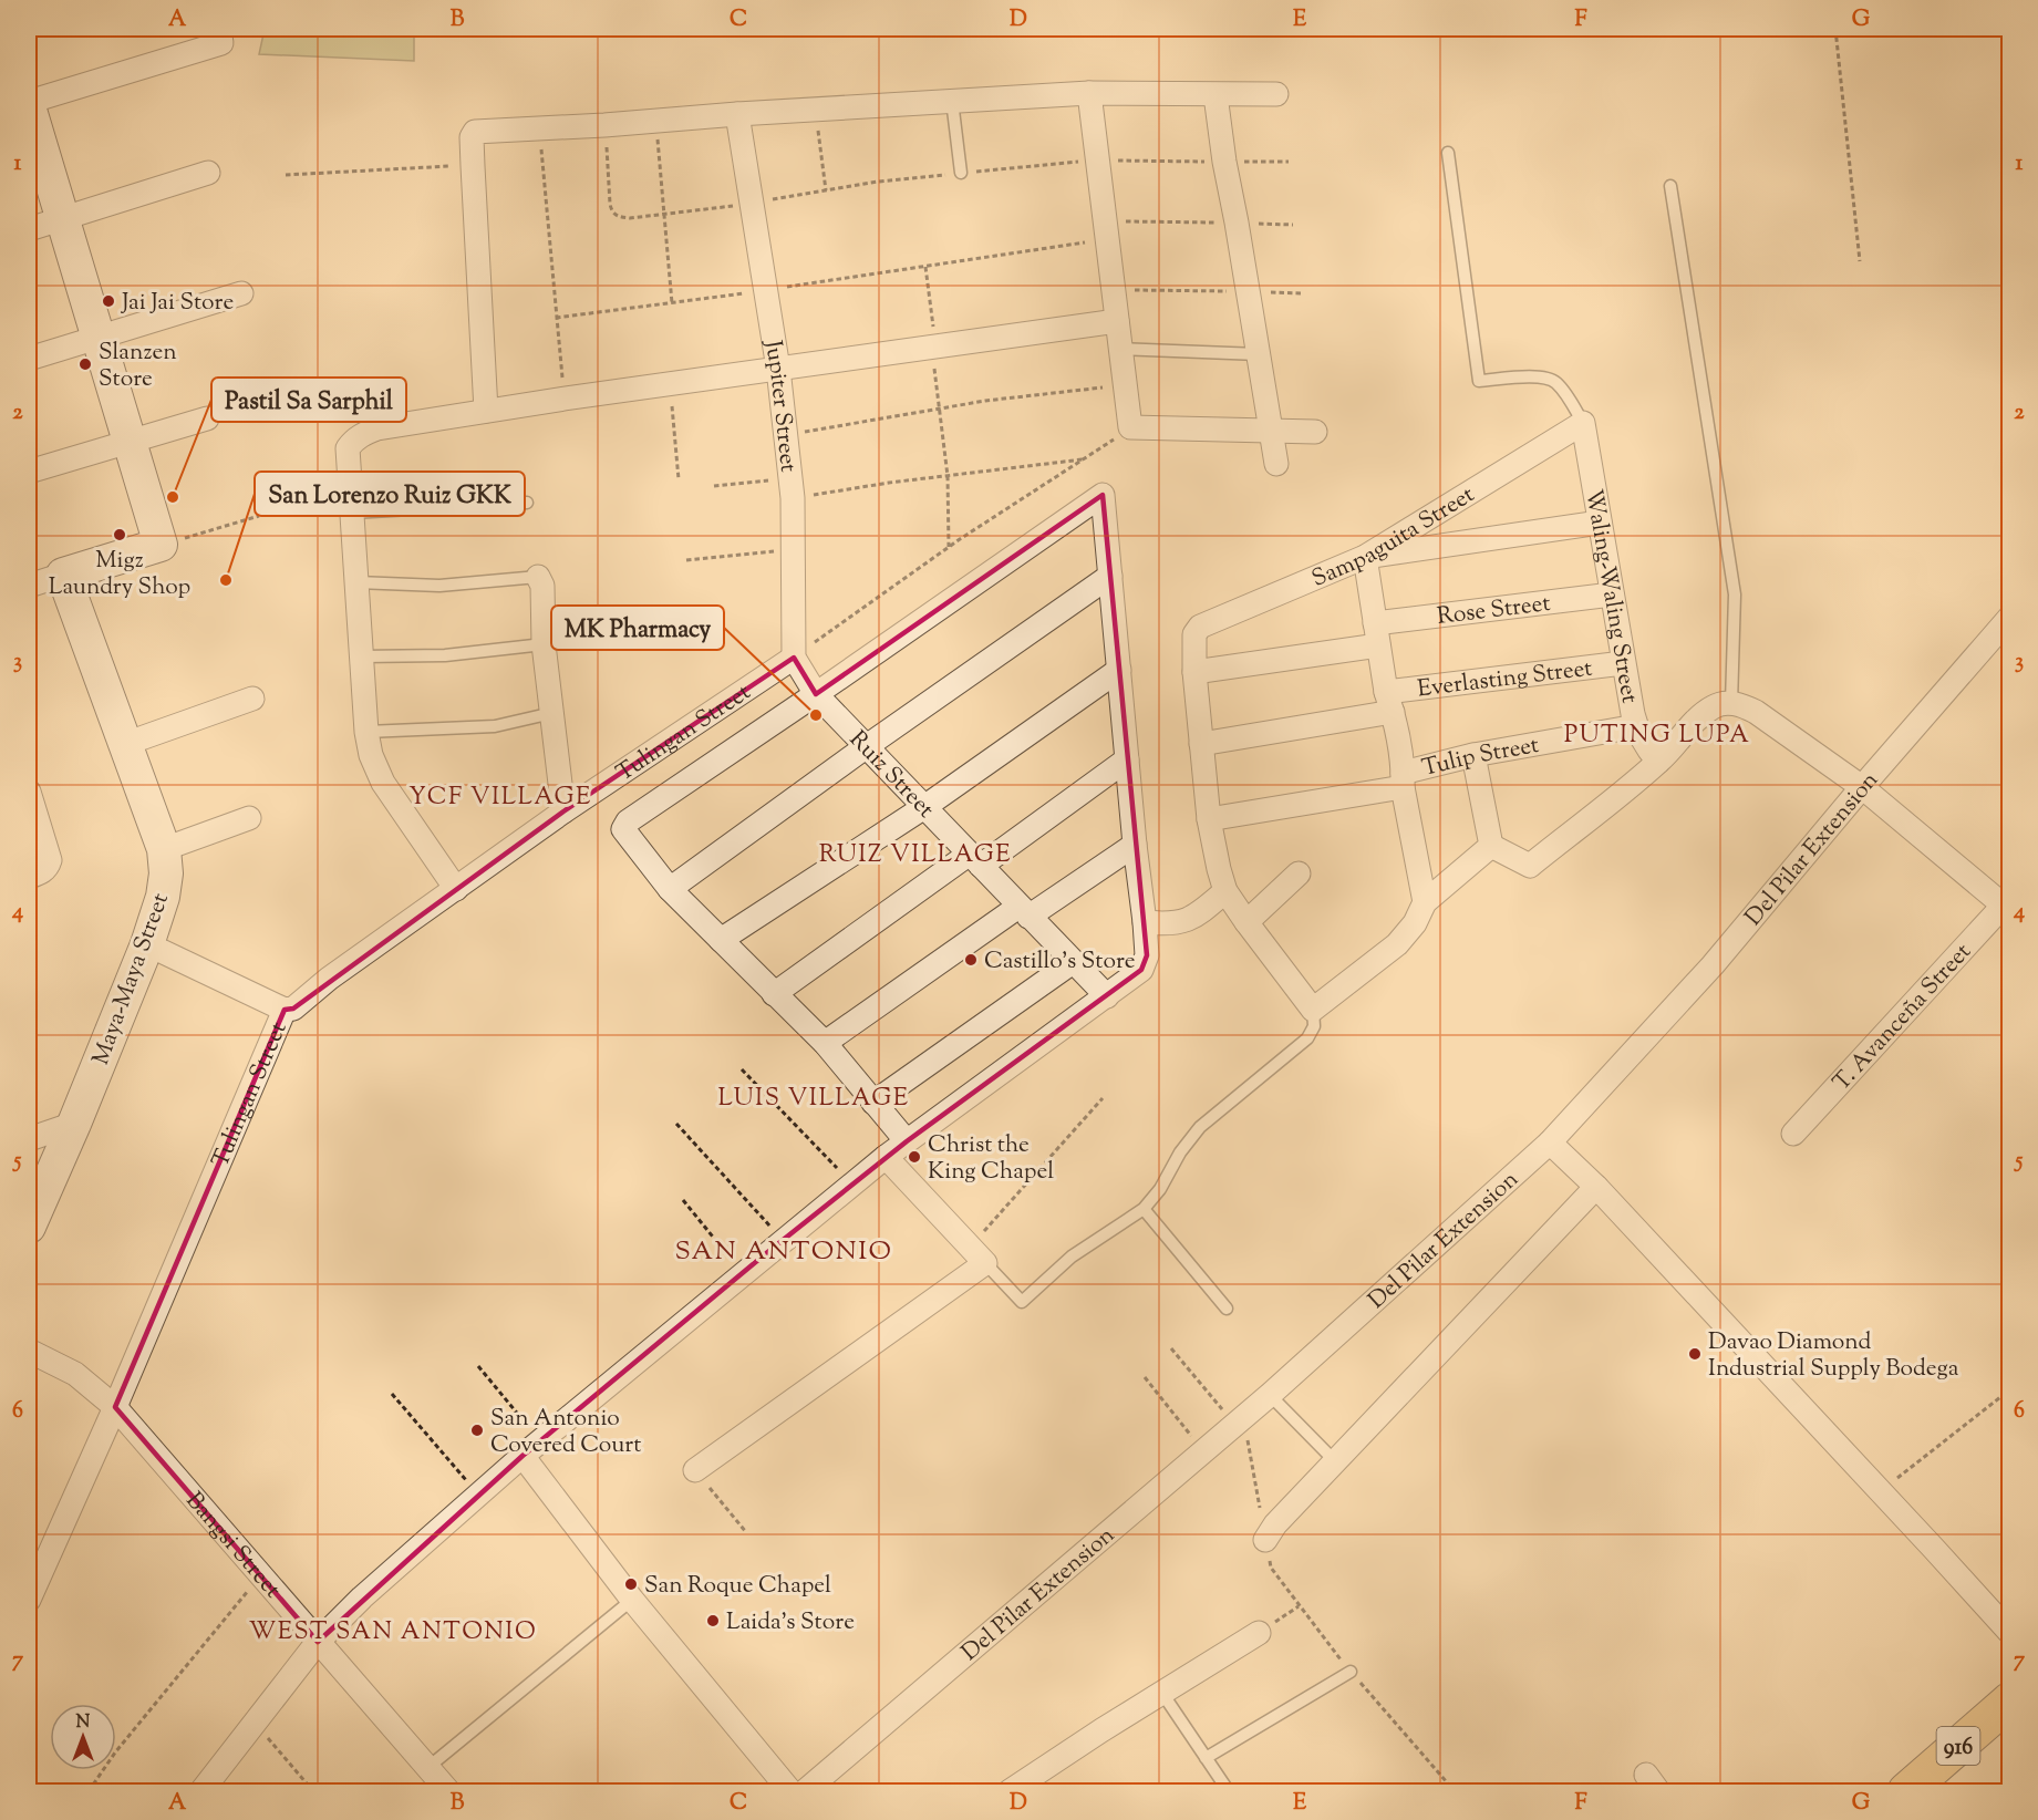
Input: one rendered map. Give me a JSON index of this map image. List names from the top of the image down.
{
  "streets": {
    "main road": ["916"],
    "street": [
      "Jupiter Street",
      "Sampaguita Street",
      "Waling-Waling Street",
      "Rose Street",
      "Everlasting Street",
      "Tulingan Street",
      "Tulip Street",
      "Ruiz Street",
      "Del Pilar Extension",
      "Maya-Maya Street",
      "T. Avanceña Street",
      "Bangsi Street"
    ]
  },
  "crossings": [
    ["Jupiter Street", "Tulingan Street"],
    ["Sampaguita Street", "Waling-Waling Street"],
    ["Sampaguita Street", "Rose Street"],
    ["Waling-Waling Street", "Rose Street"],
    ["Waling-Waling Street", "Everlasting Street"],
    ["Waling-Waling Street", "Tulip Street"],
    ["Tulingan Street", "Bangsi Street"]
  ],
  "districts": [
    "PUTING LUPA",
    "YCF VILLAGE",
    "RUIZ VILLAGE",
    "LUIS VILLAGE",
    "SAN ANTONIO",
    "WEST SAN ANTONIO"
  ],
  "places": [
    "Jai Jai Store",
    "Slanzen Store",
    "Pastil Sa Sarphil",
    "Migz Laundry Shop",
    "San Lorenzo Ruiz GKK",
    "MK Pharmacy",
    "Castillo's Store",
    "Christ the King Chapel",
    "Davao Diamond Industrial Supply Bodega",
    "San Antonio Covered Court",
    "San Roque Chapel",
    "Laida's Store"
  ],
  "north": "top",
  "grid": {
    "columns": [
      "A",
      "B",
      "C",
      "D",
      "E",
      "F",
      "G"
    ],
    "rows": [
      "1",
      "2",
      "3",
      "4",
      "5",
      "6",
      "7"
    ]
  }
}
